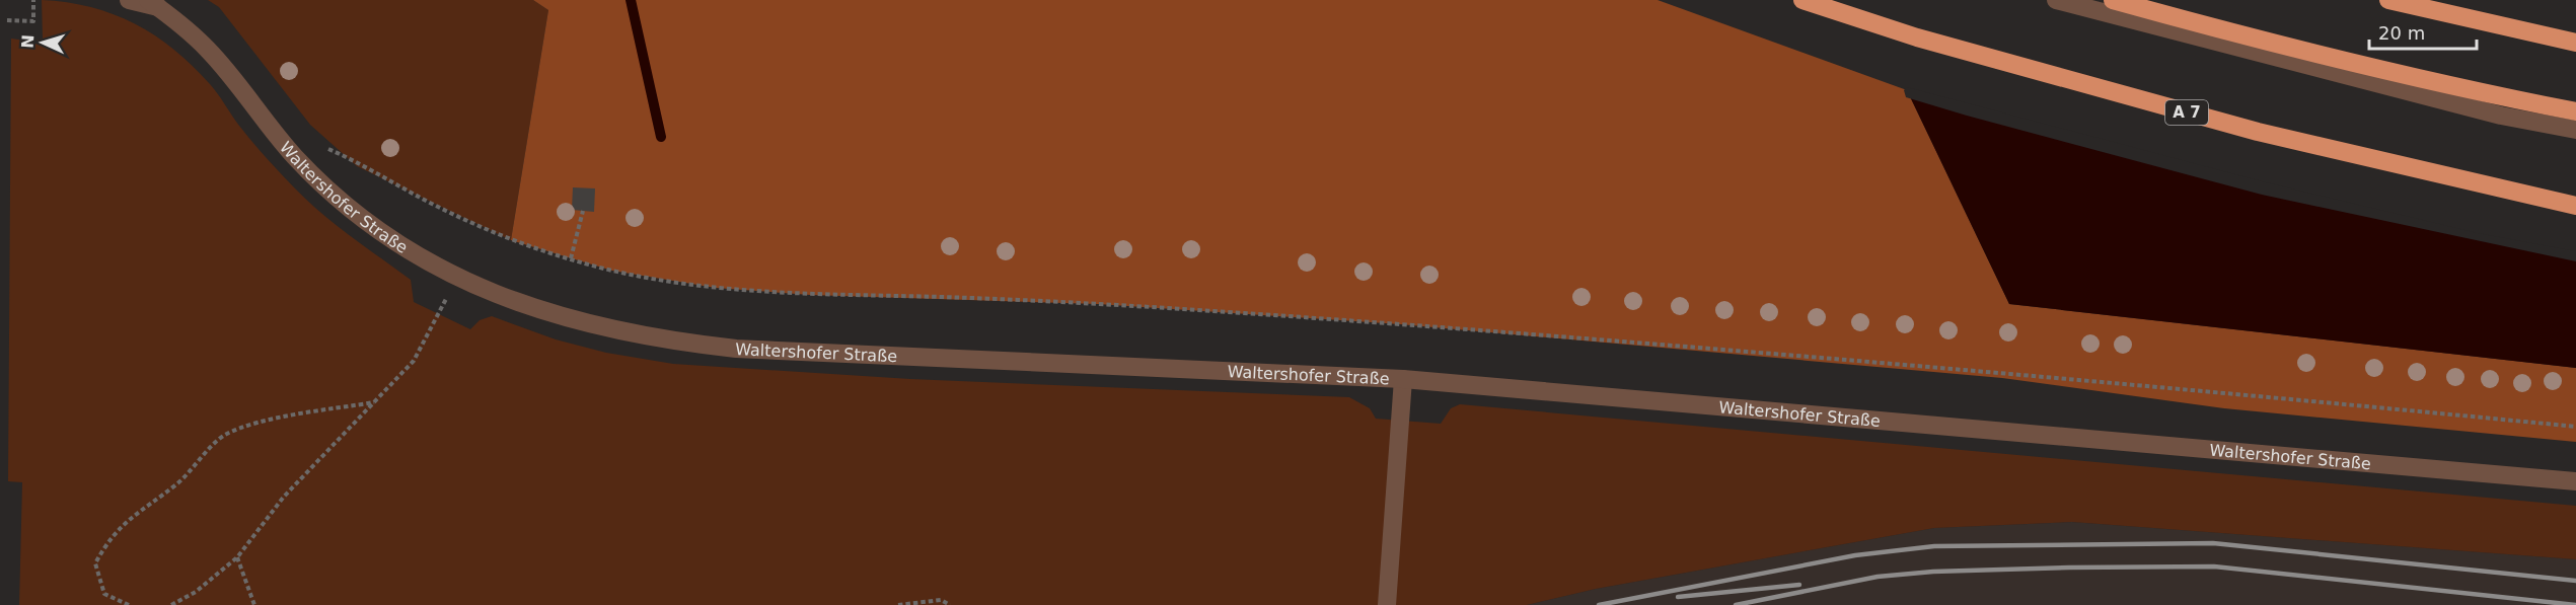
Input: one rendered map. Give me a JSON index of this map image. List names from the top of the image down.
{
  "streets": {
    "highway": ["A 7"],
    "street": ["Waltershofer Straße"]
  },
  "scale_bar": "20 m",
  "north": "left"
}
